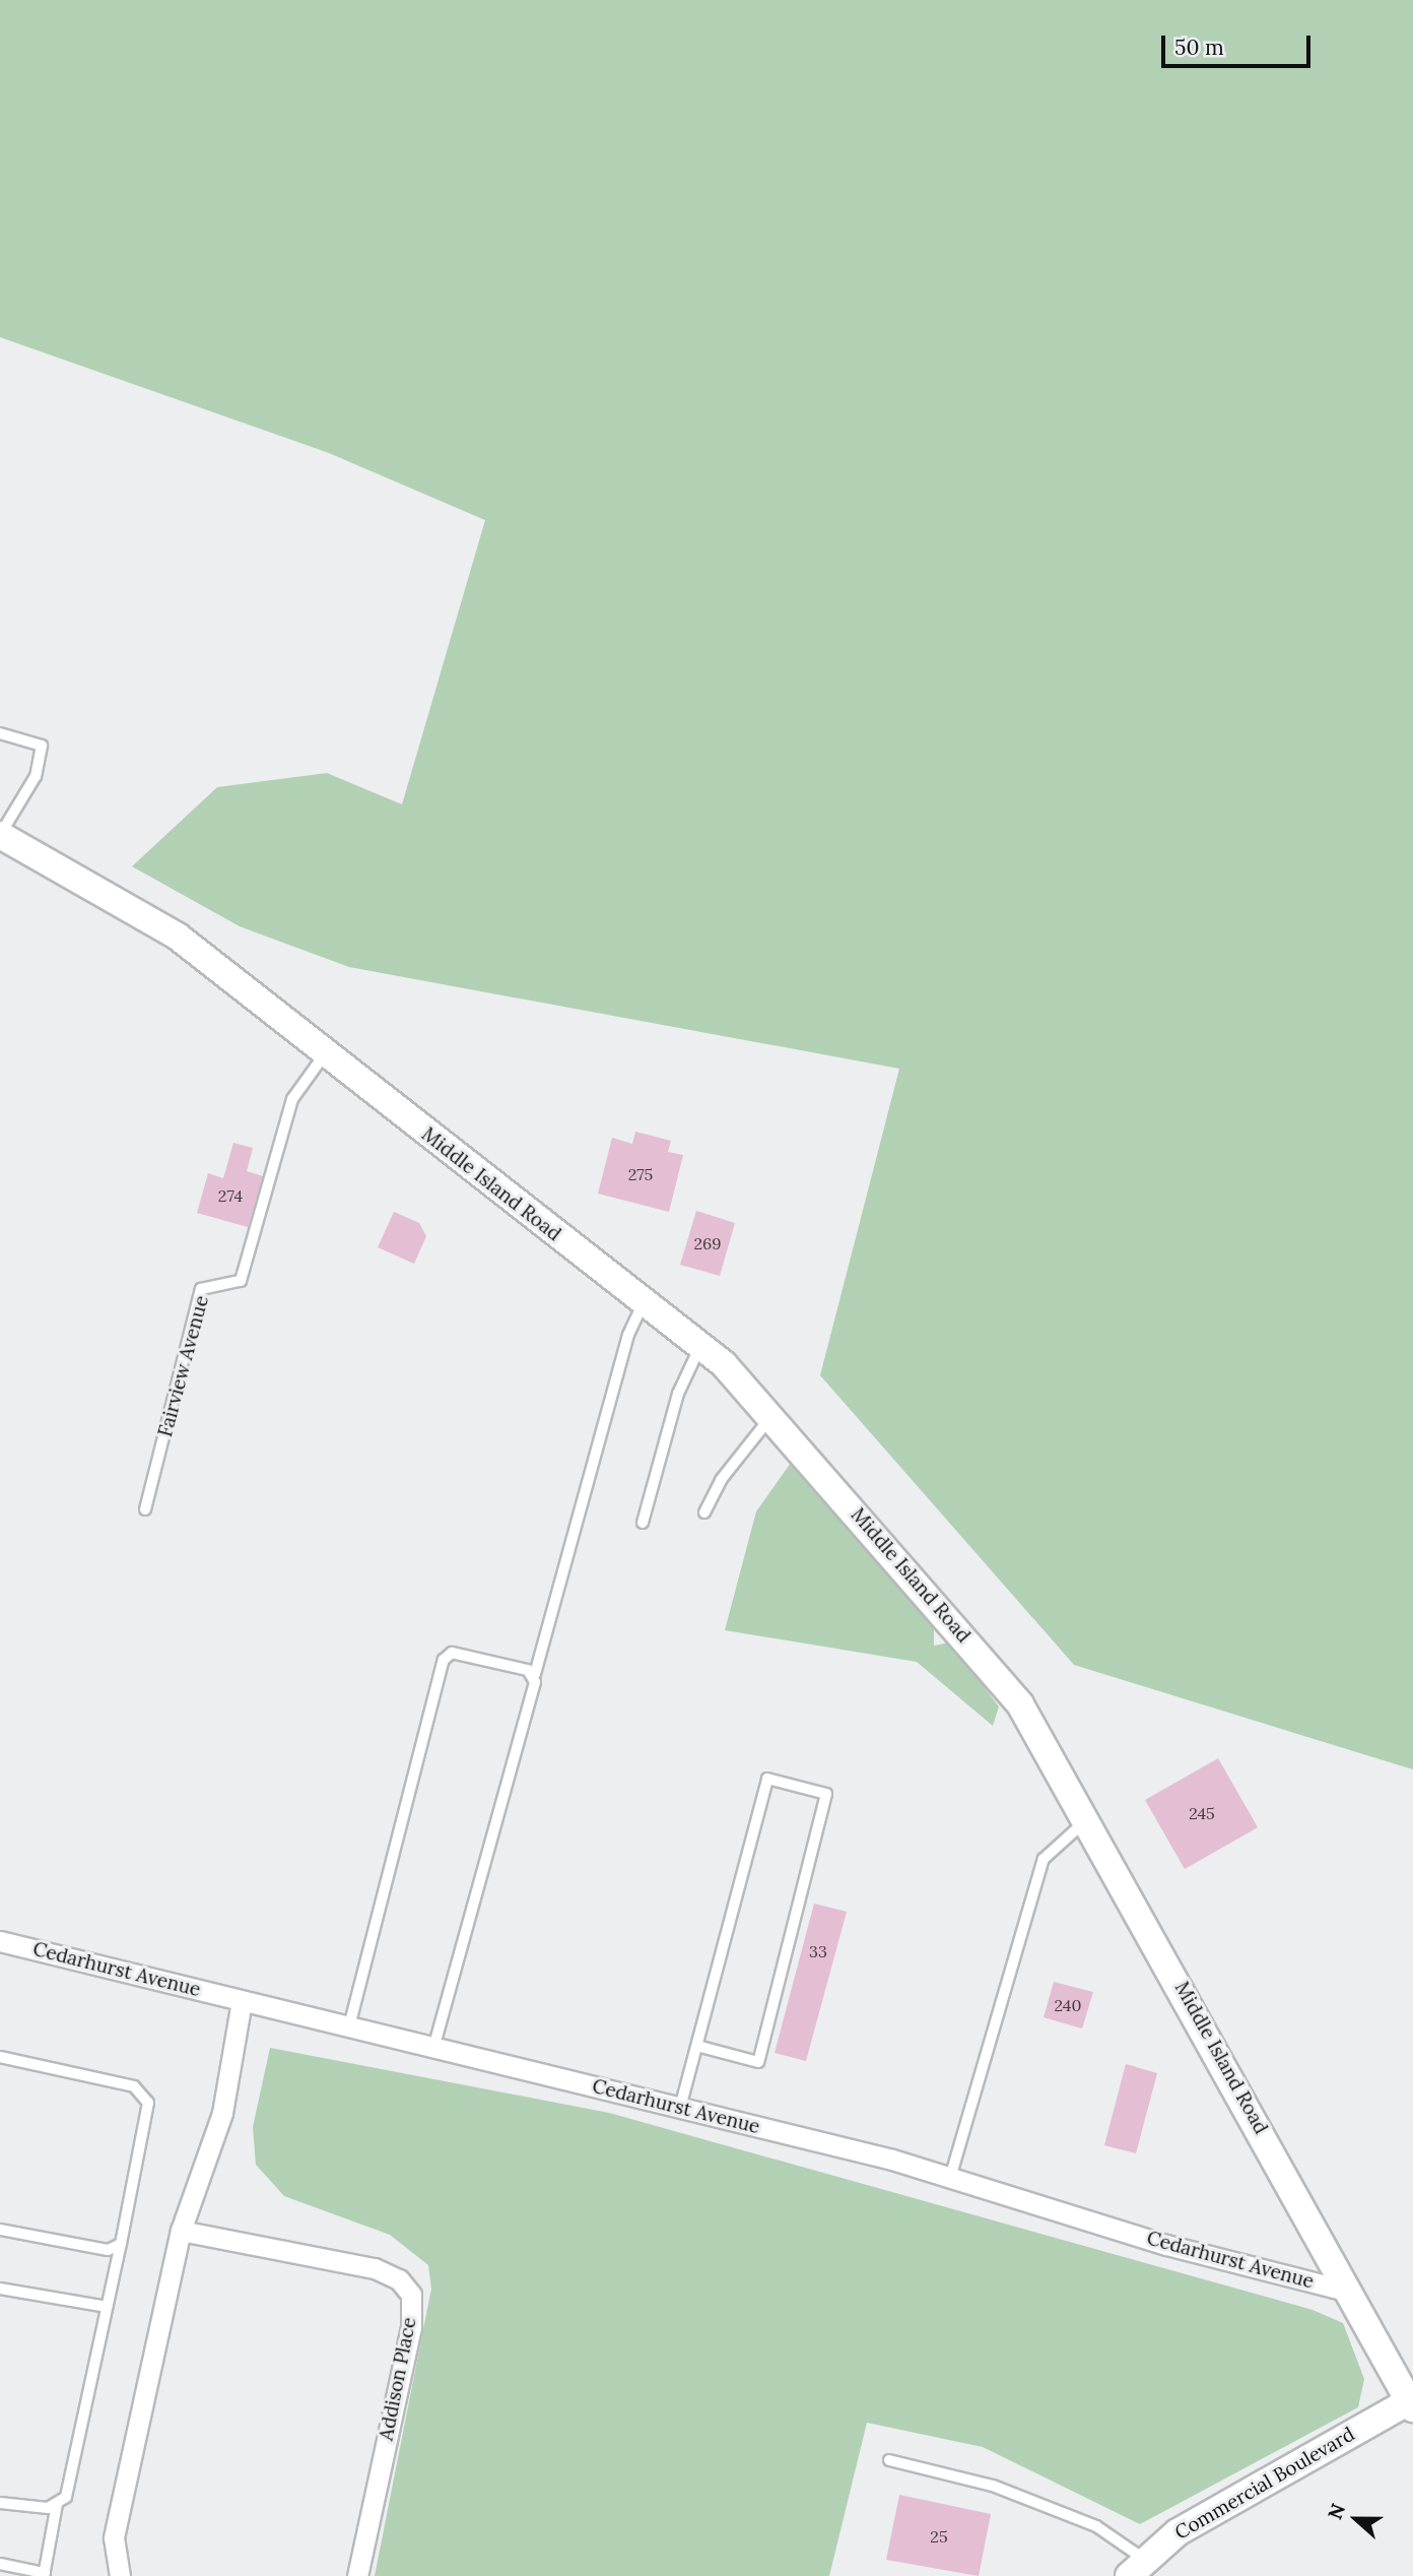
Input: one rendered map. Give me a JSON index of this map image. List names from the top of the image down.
{
  "streets": {
    "street": [
      "Middle Island Road",
      "Cedarhurst Avenue",
      "Addison Place",
      "Commercial Boulevard"
    ],
    "lane": ["Fairview Avenue"]
  },
  "crossings": [
    ["Middle Island Road", "Fairview Avenue"],
    ["Middle Island Road", "Cedarhurst Avenue"],
    ["Middle Island Road", "Commercial Boulevard"]
  ],
  "house_numbers": [
    "275",
    "274",
    "269",
    "245",
    "33",
    "240",
    "25"
  ],
  "scale_bar": "50 m",
  "north": "left"
}
